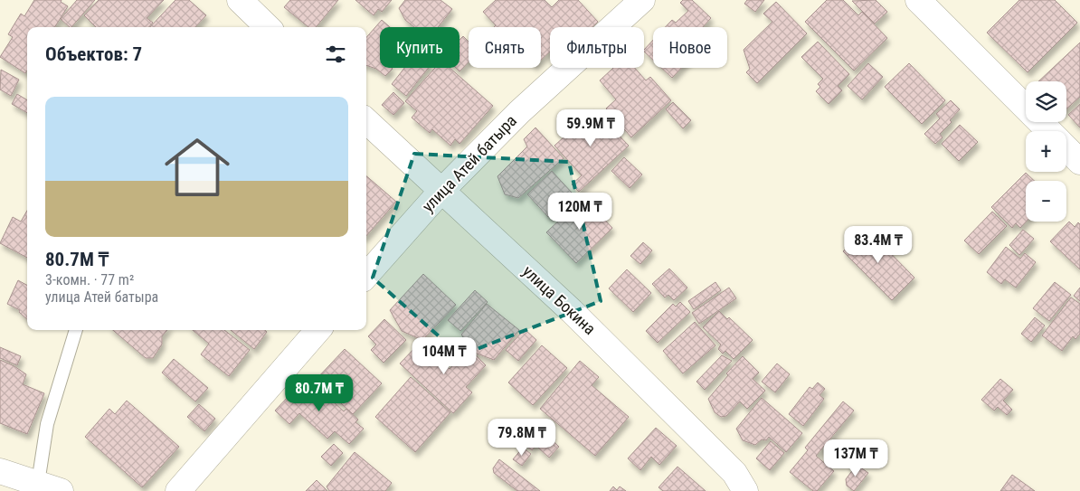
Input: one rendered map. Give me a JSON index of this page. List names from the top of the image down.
{
  "streets": {
    "street": ["улица Атей батыра", "улица Бокина"]
  },
  "crossings": [
    ["улица Атей батыра", "улица Бокина"]
  ],
  "page": {
    "chip": [
      "Купить",
      "Снять",
      "Фильтры",
      "Новое"
    ],
    "heading": "Объектов: 7",
    "map_buttons": ["+", "−"],
    "list": [
      {
        "name": "80.7M ₸",
        "note": "3-комн. · 77 m² · улица Атей батыра"
      }
    ],
    "price": [
      "59.9M ₸",
      "120M ₸",
      "83.4M ₸",
      "104M ₸",
      "80.7M ₸",
      "79.8M ₸",
      "137M ₸"
    ]
  }
}
